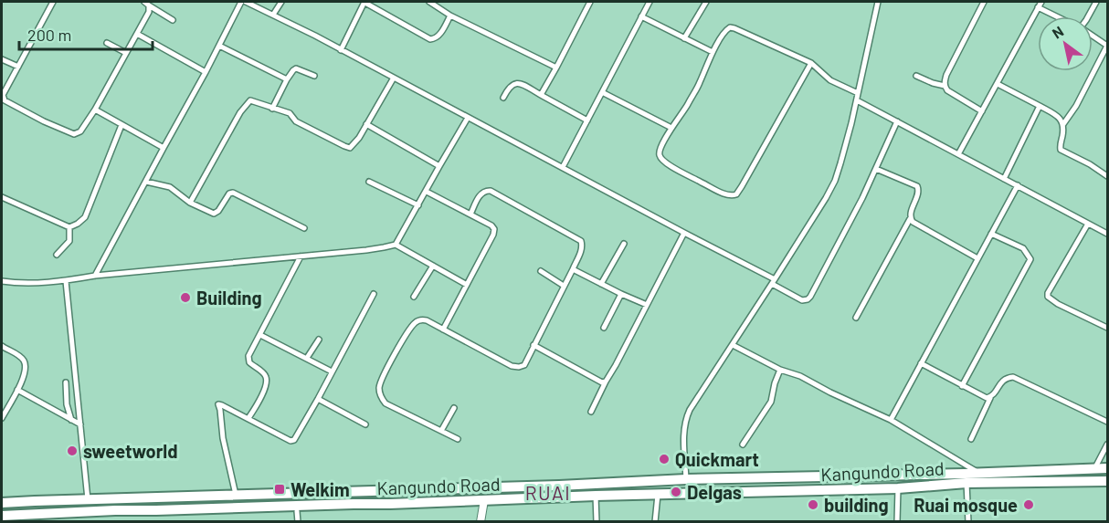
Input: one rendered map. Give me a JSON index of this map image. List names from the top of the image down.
{
  "streets": {
    "highway": ["Kangundo Road"]
  },
  "districts": ["RUAI"],
  "places": {
    "other": [
      "Building",
      "sweetworld",
      "Quickmart",
      "Delgas",
      "building",
      "Ruai mosque"
    ],
    "transit": ["Welkim"]
  },
  "scale_bar": "200 m",
  "north": "top left"
}
